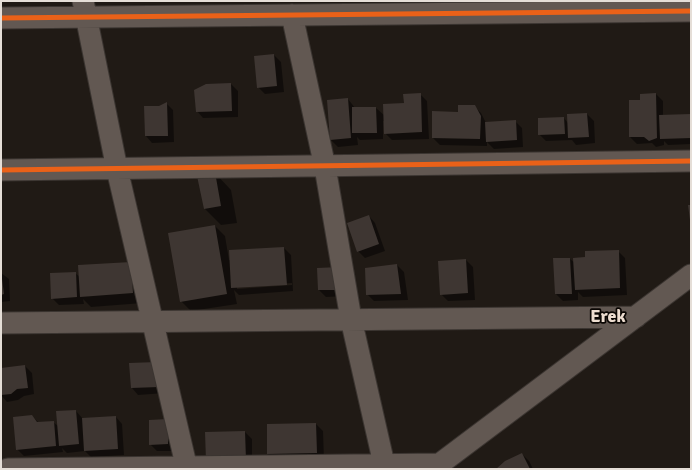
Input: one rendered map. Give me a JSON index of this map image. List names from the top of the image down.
{
  "districts": ["Erek"]
}
